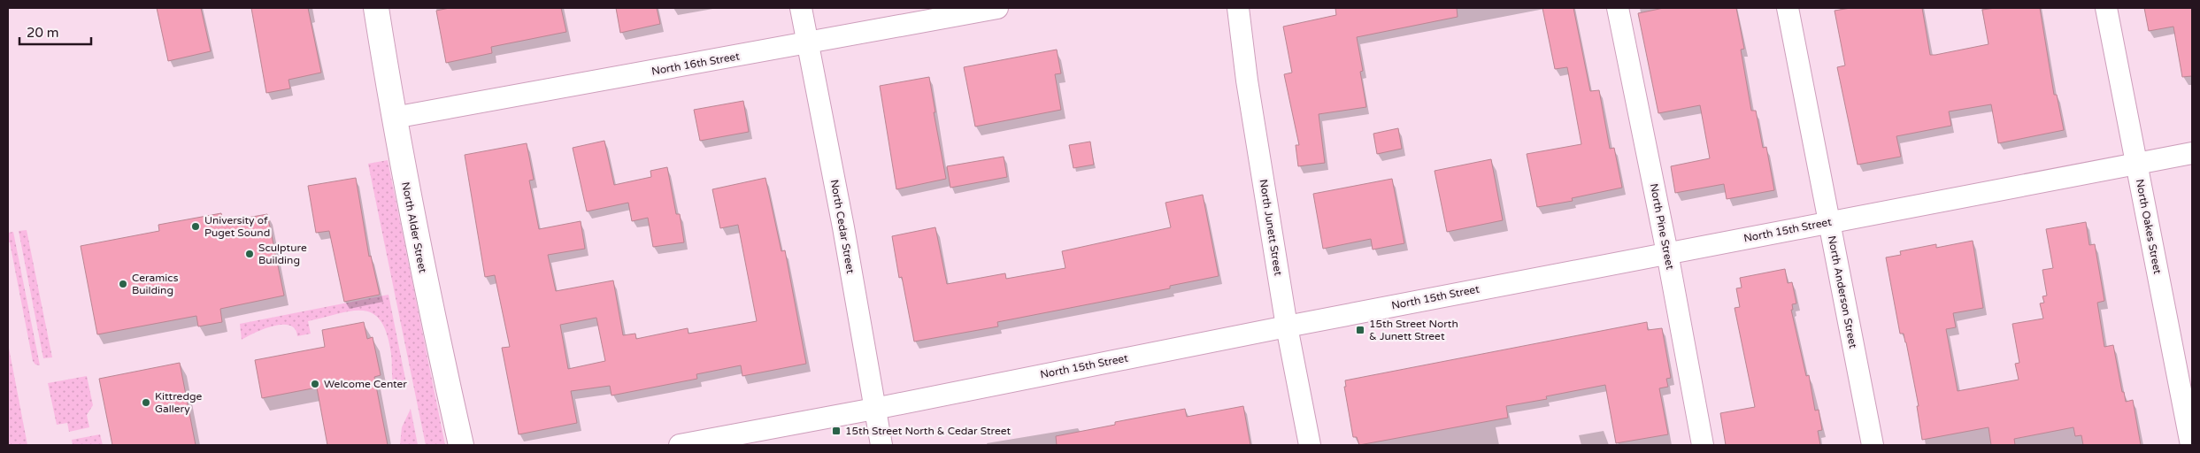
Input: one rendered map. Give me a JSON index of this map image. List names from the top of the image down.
{
  "streets": {
    "street": [
      "North 16th Street",
      "North Cedar Street",
      "North Pine Street",
      "North Oakes Street",
      "North Alder Street",
      "North Junett Street",
      "North 15th Street",
      "North Anderson Street"
    ]
  },
  "crossings": [
    ["North 16th Street", "North Cedar Street"],
    ["North 16th Street", "North Alder Street"],
    ["North Cedar Street", "North 15th Street"],
    ["North Pine Street", "North 15th Street"],
    ["North Oakes Street", "North 15th Street"],
    ["North Junett Street", "North 15th Street"],
    ["North 15th Street", "North Anderson Street"]
  ],
  "places": {
    "other": [
      "University of Puget Sound",
      "Sculpture Building",
      "Ceramics Building",
      "Welcome Center",
      "Kittredge Gallery"
    ],
    "transit": ["15th Street North & Junett Street", "15th Street North & Cedar Street"]
  },
  "scale_bar": "20 m"
}
